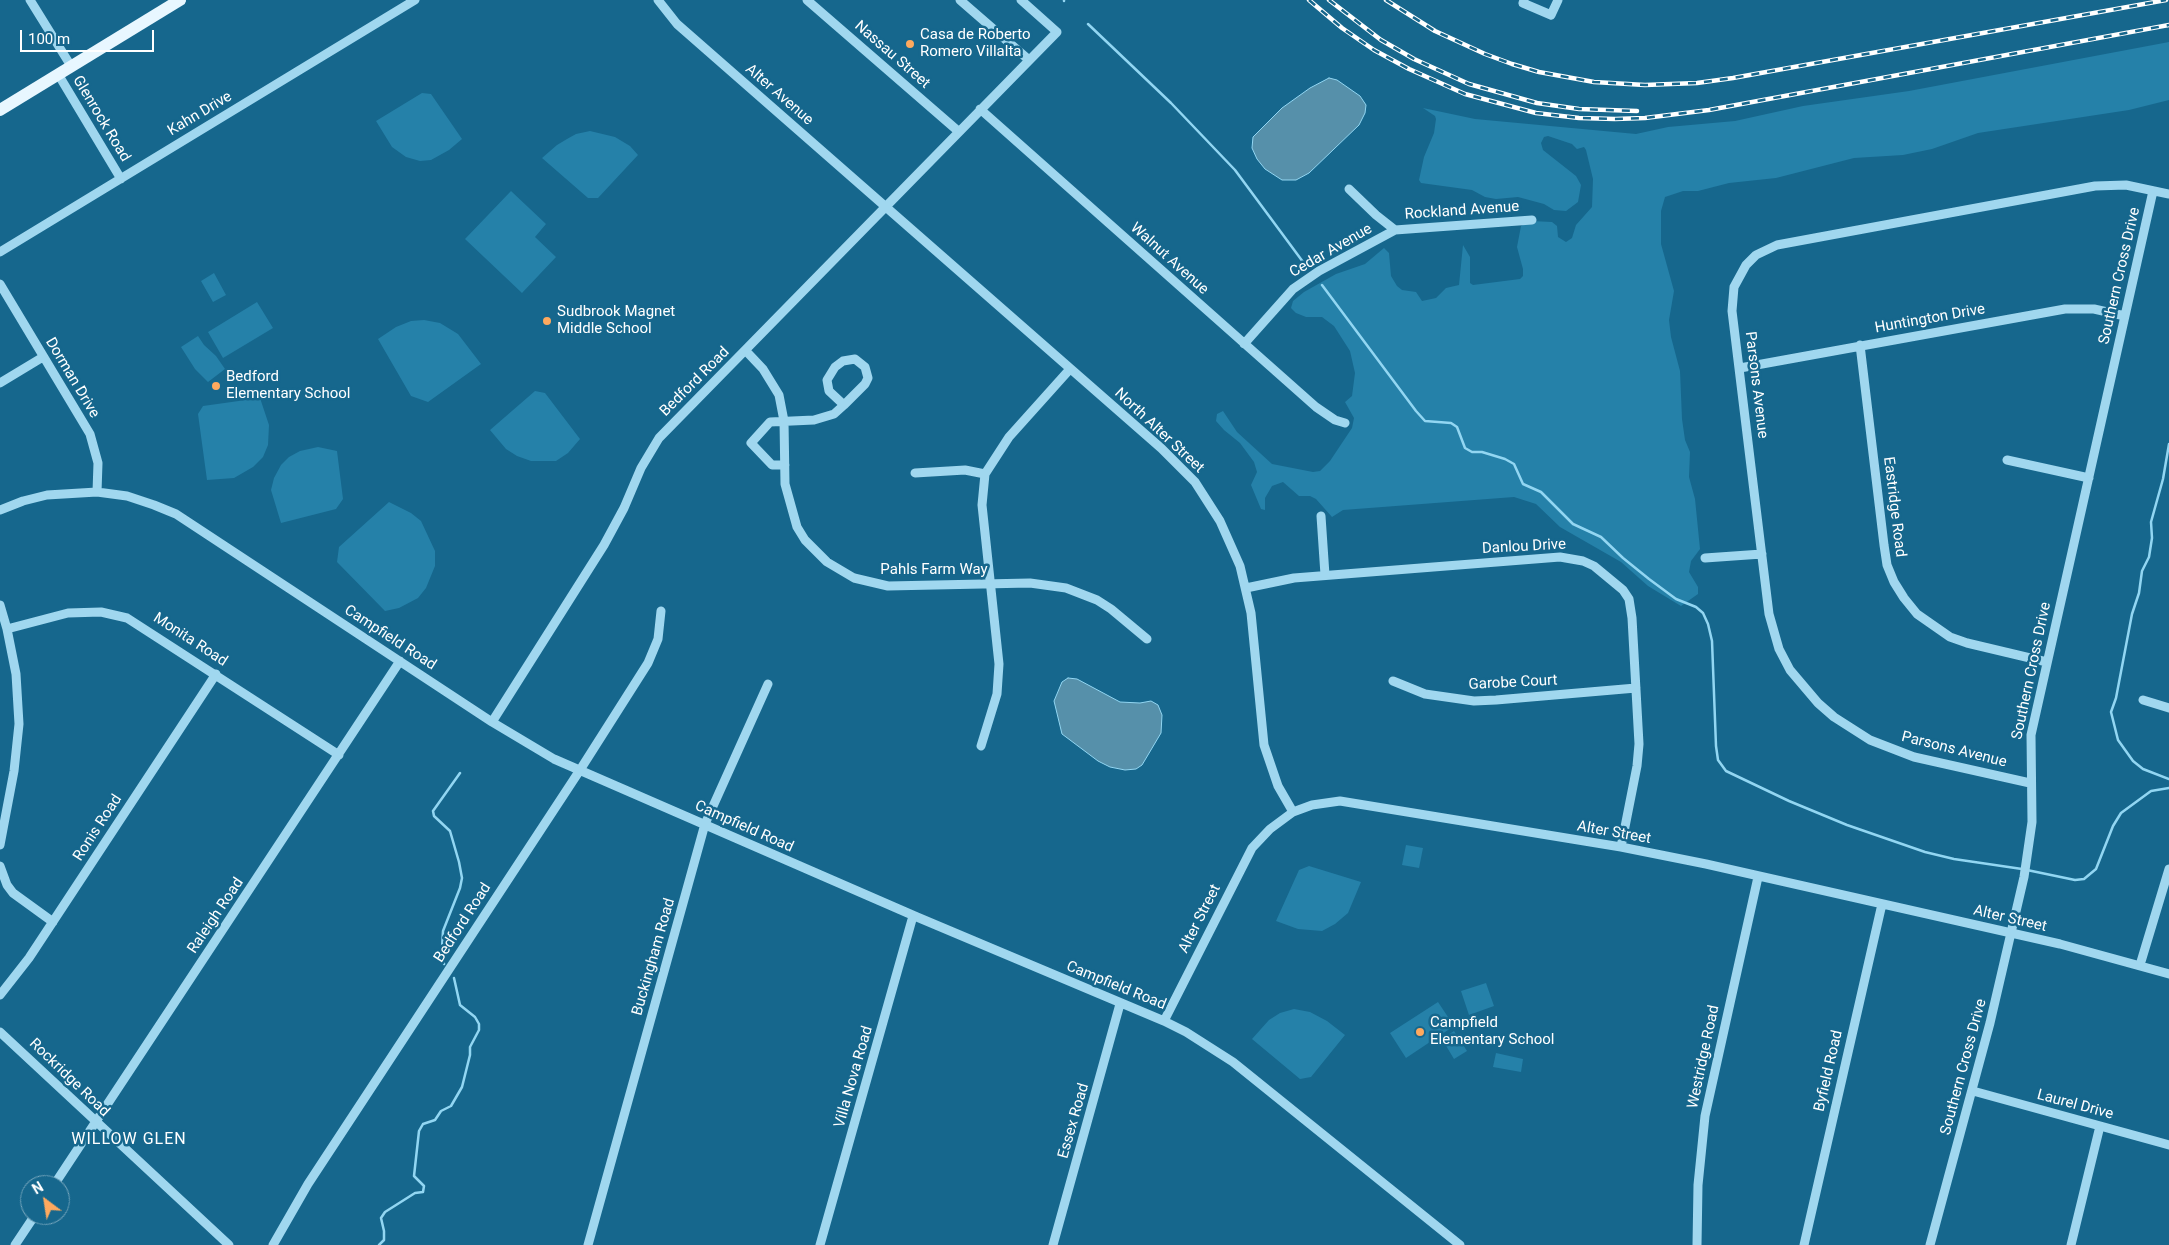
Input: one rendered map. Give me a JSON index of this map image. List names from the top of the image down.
{
  "streets": {
    "street": [
      "Nassau Street",
      "Alter Avenue",
      "Kahn Drive",
      "Glenrock Road",
      "Rockland Avenue",
      "Cedar Avenue",
      "Walnut Avenue",
      "Southern Cross Drive",
      "Huntington Drive",
      "Dorman Drive",
      "Bedford Road",
      "Parsons Avenue",
      "North Alter Street",
      "Eastridge Road",
      "Danlou Drive",
      "Pahls Farm Way",
      "Campfield Road",
      "Monita Road",
      "Garobe Court",
      "Ronis Road",
      "Alter Street",
      "Raleigh Road",
      "Buckingham Road",
      "Westridge Road",
      "Byfield Road",
      "Villa Nova Road",
      "Rockridge Road",
      "Laurel Drive",
      "Essex Road"
    ]
  },
  "crossings": [
    ["Nassau Street", "Bedford Road"],
    ["Alter Avenue", "Bedford Road"],
    ["Alter Avenue", "North Alter Street"],
    ["Kahn Drive", "Glenrock Road"],
    ["Rockland Avenue", "Cedar Avenue"],
    ["Cedar Avenue", "Walnut Avenue"],
    ["Walnut Avenue", "Bedford Road"],
    ["Southern Cross Drive", "Huntington Drive"],
    ["Southern Cross Drive", "Parsons Avenue"],
    ["Southern Cross Drive", "Eastridge Road"],
    ["Southern Cross Drive", "Alter Street"],
    ["Southern Cross Drive", "Laurel Drive"],
    ["Huntington Drive", "Parsons Avenue"],
    ["Huntington Drive", "Eastridge Road"],
    ["Dorman Drive", "Campfield Road"],
    ["Bedford Road", "North Alter Street"],
    ["Bedford Road", "Pahls Farm Way"],
    ["Bedford Road", "Campfield Road"],
    ["North Alter Street", "Danlou Drive"],
    ["North Alter Street", "Alter Street"],
    ["Danlou Drive", "Garobe Court"],
    ["Danlou Drive", "Alter Street"],
    ["Campfield Road", "Alter Street"],
    ["Campfield Road", "Raleigh Road"],
    ["Campfield Road", "Buckingham Road"],
    ["Campfield Road", "Villa Nova Road"],
    ["Campfield Road", "Essex Road"],
    ["Monita Road", "Ronis Road"],
    ["Monita Road", "Raleigh Road"],
    ["Alter Street", "Westridge Road"],
    ["Alter Street", "Byfield Road"],
    ["Raleigh Road", "Rockridge Road"]
  ],
  "districts": ["WILLOW GLEN"],
  "places": [
    "Casa de Roberto Romero Villalta",
    "Sudbrook Magnet Middle School",
    "Bedford Elementary School",
    "Campfield Elementary School"
  ],
  "scale_bar": "100 m",
  "north": "top left"
}
